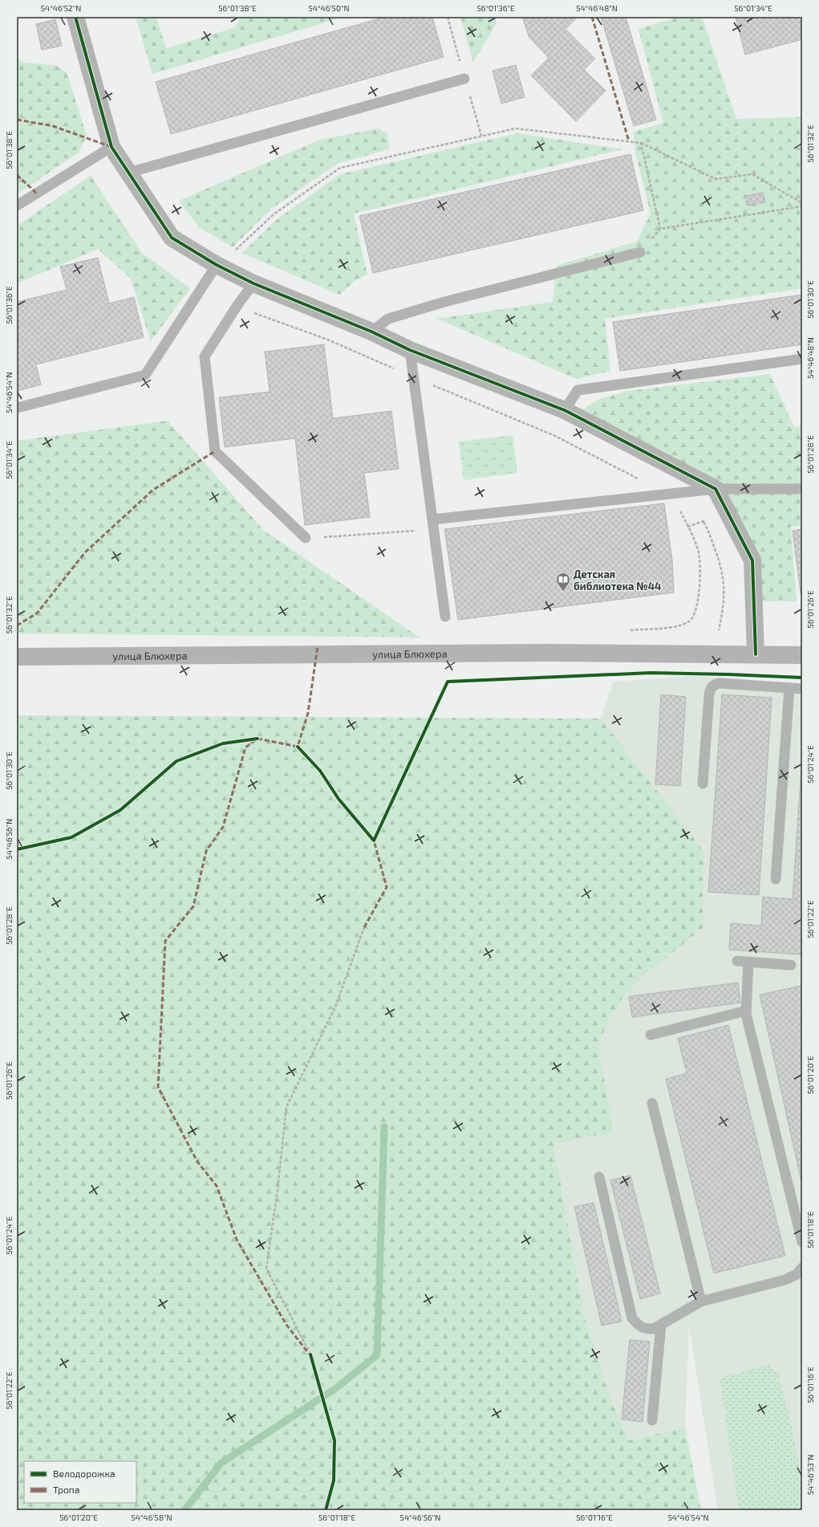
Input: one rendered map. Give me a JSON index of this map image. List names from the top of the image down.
{
  "streets": {
    "street": ["улица Блюхера"]
  },
  "places": {
    "library": ["Детская библиотека №44"]
  },
  "legend": ["Велодорожка", "Тропа"],
  "coordinates": [
    "54°46'52\"N",
    "56°01'38\"E",
    "54°46'50\"N",
    "56°01'36\"E",
    "54°46'48\"N",
    "56°01'34\"E",
    "56°01'32\"E",
    "56°01'30\"E",
    "54°46'54\"N",
    "56°01'28\"E",
    "56°01'26\"E",
    "56°01'24\"E",
    "54°46'56\"N",
    "56°01'22\"E",
    "56°01'20\"E",
    "56°01'18\"E",
    "56°01'16\"E",
    "54°46'53\"N",
    "54°46'58\"N"
  ]
}
